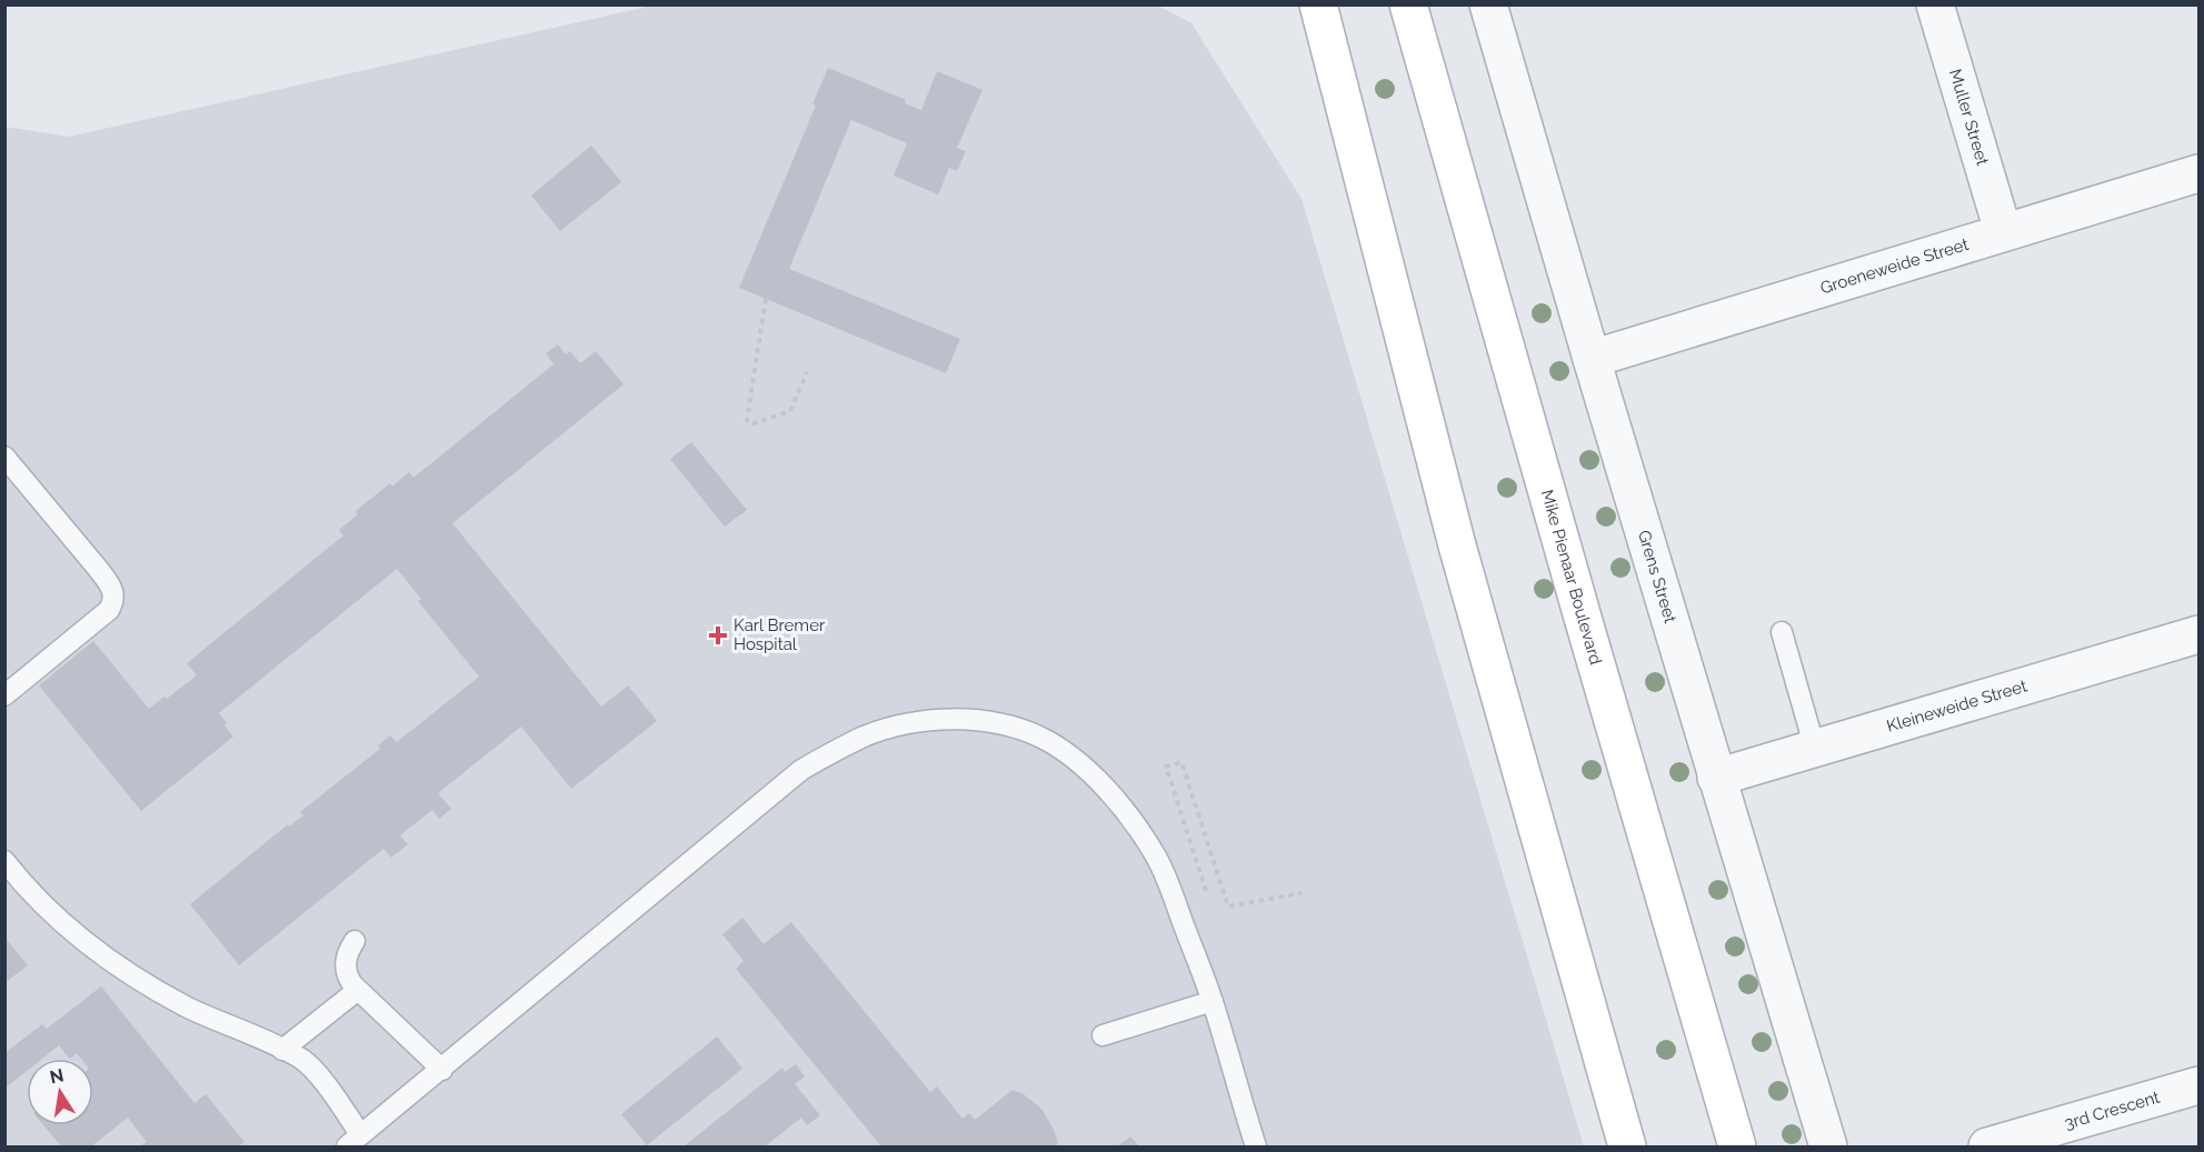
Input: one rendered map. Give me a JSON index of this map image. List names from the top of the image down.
{
  "streets": {
    "main road": ["Mike Pienaar Boulevard"],
    "street": [
      "Muller Street",
      "Groeneweide Street",
      "Grens Street",
      "Kleineweide Street",
      "3rd Crescent"
    ]
  },
  "crossings": [
    ["Muller Street", "Groeneweide Street"],
    ["Groeneweide Street", "Grens Street"],
    ["Grens Street", "Kleineweide Street"]
  ],
  "places": {
    "health": ["Karl Bremer Hospital"]
  },
  "north": "top"
}
